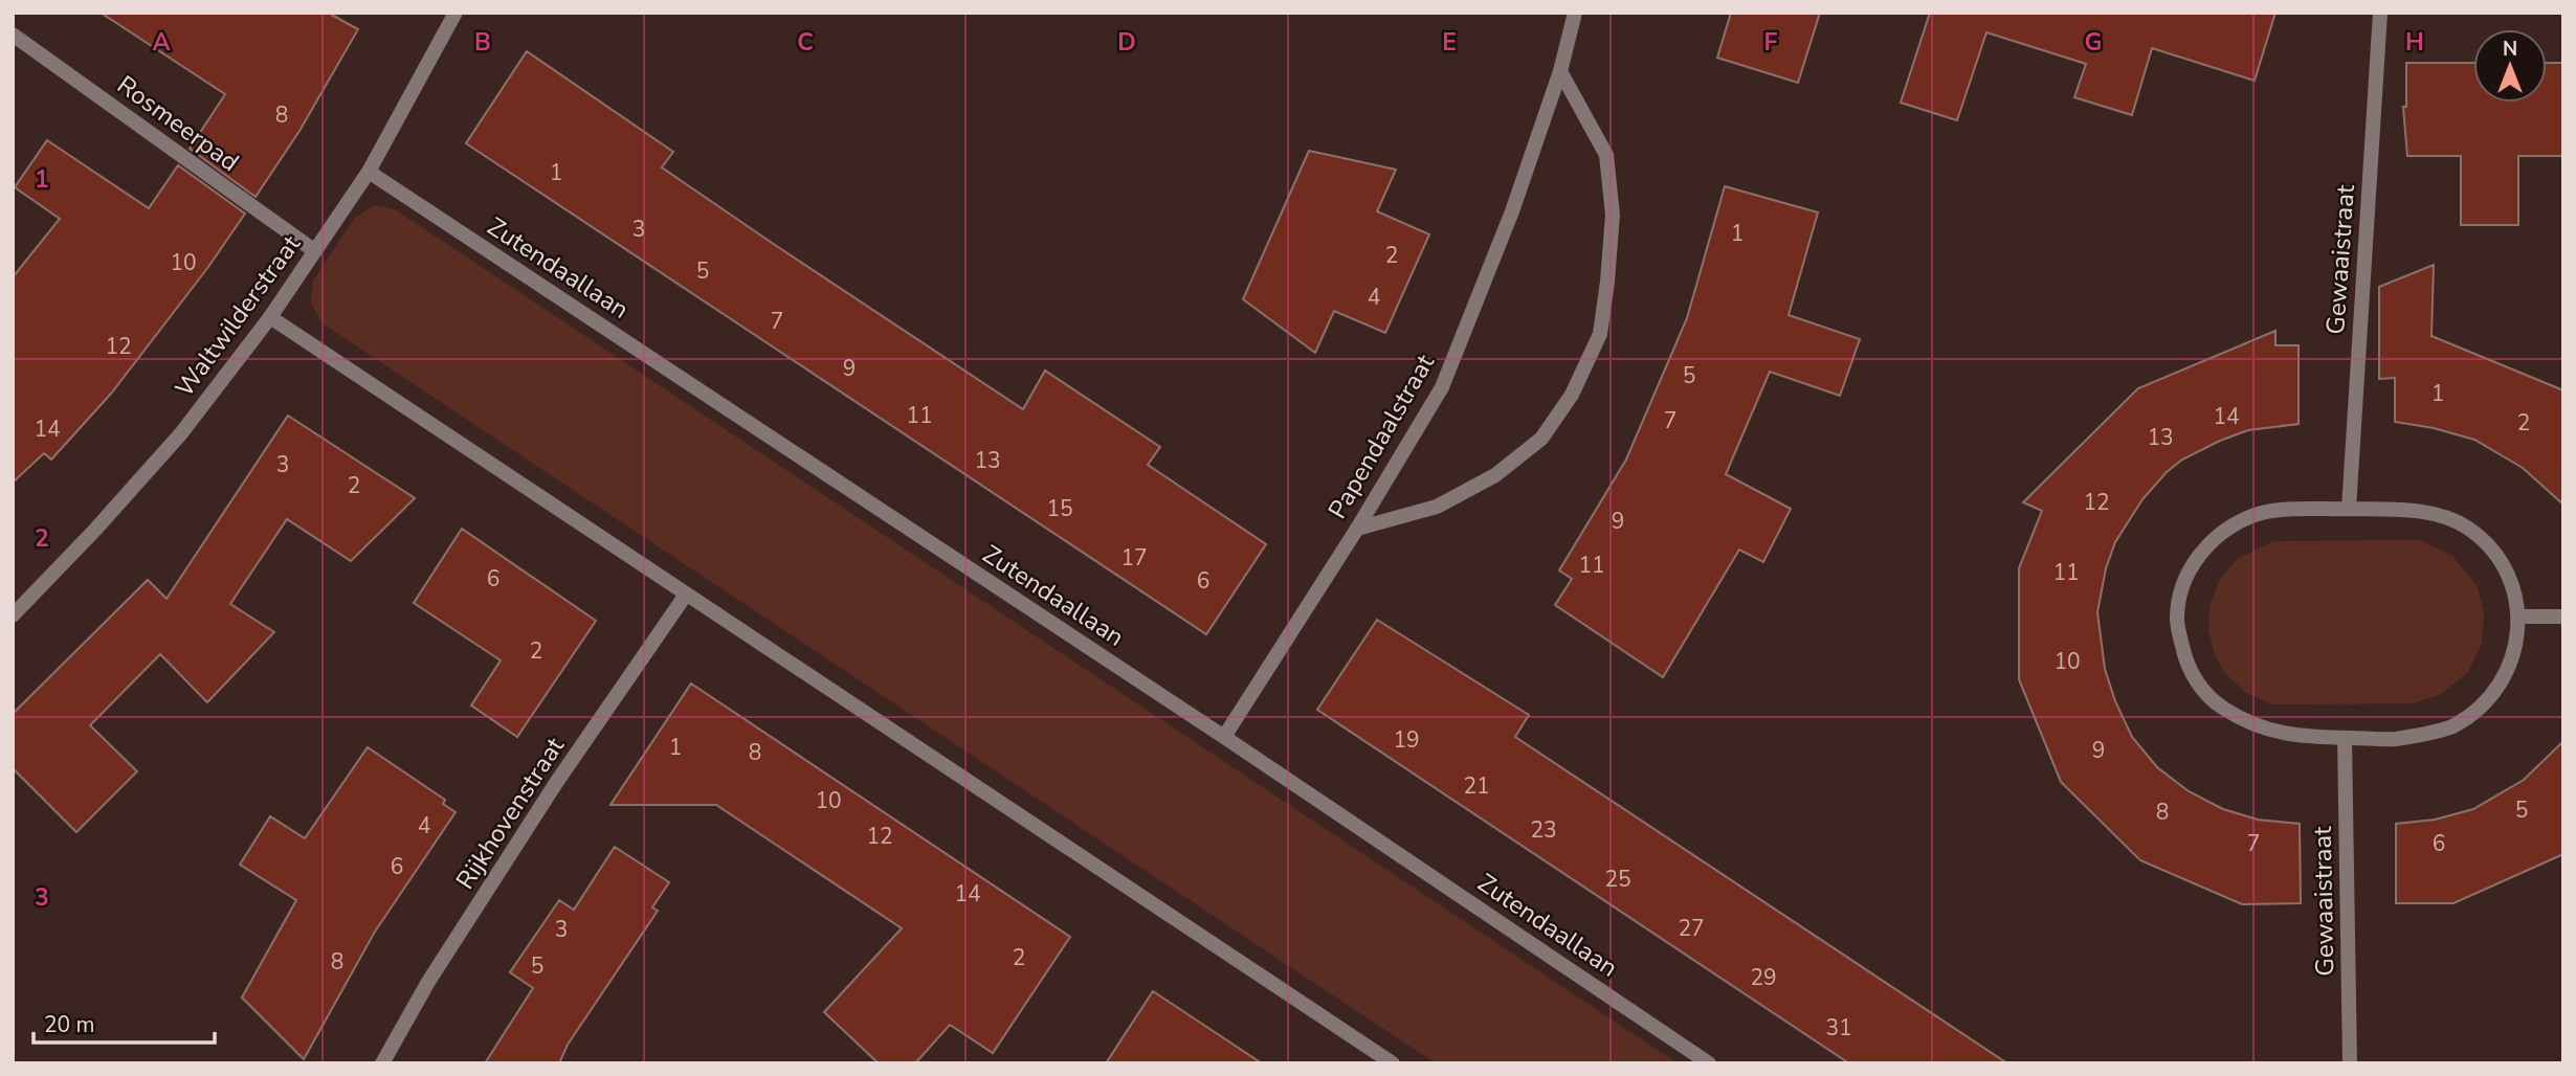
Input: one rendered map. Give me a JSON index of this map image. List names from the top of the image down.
{
  "streets": {
    "street": [
      "Rosmeerpad",
      "Gewaaistraat",
      "Zutendaallaan",
      "Waltwilderstraat",
      "Papendaalstraat",
      "Rijkhovenstraat"
    ]
  },
  "crossings": [
    ["Rosmeerpad", "Waltwilderstraat"],
    ["Zutendaallaan", "Waltwilderstraat"],
    ["Zutendaallaan", "Papendaalstraat"]
  ],
  "house_numbers": [
    "8",
    "1",
    "3",
    "1",
    "2",
    "10",
    "5",
    "4",
    "7",
    "12",
    "9",
    "5",
    "1",
    "11",
    "14",
    "7",
    "2",
    "14",
    "13",
    "13",
    "3",
    "2",
    "12",
    "15",
    "9",
    "17",
    "11",
    "11",
    "6",
    "6",
    "2",
    "10",
    "19",
    "1",
    "9",
    "8",
    "21",
    "10",
    "5",
    "8",
    "4",
    "23",
    "12",
    "7",
    "6",
    "6",
    "25",
    "14",
    "27",
    "3",
    "2",
    "8",
    "5",
    "29",
    "31"
  ],
  "scale_bar": "20 m",
  "north": "top",
  "grid": {
    "columns": [
      "A",
      "B",
      "C",
      "D",
      "E",
      "F",
      "G",
      "H"
    ],
    "rows": ["1", "2", "3"]
  }
}
